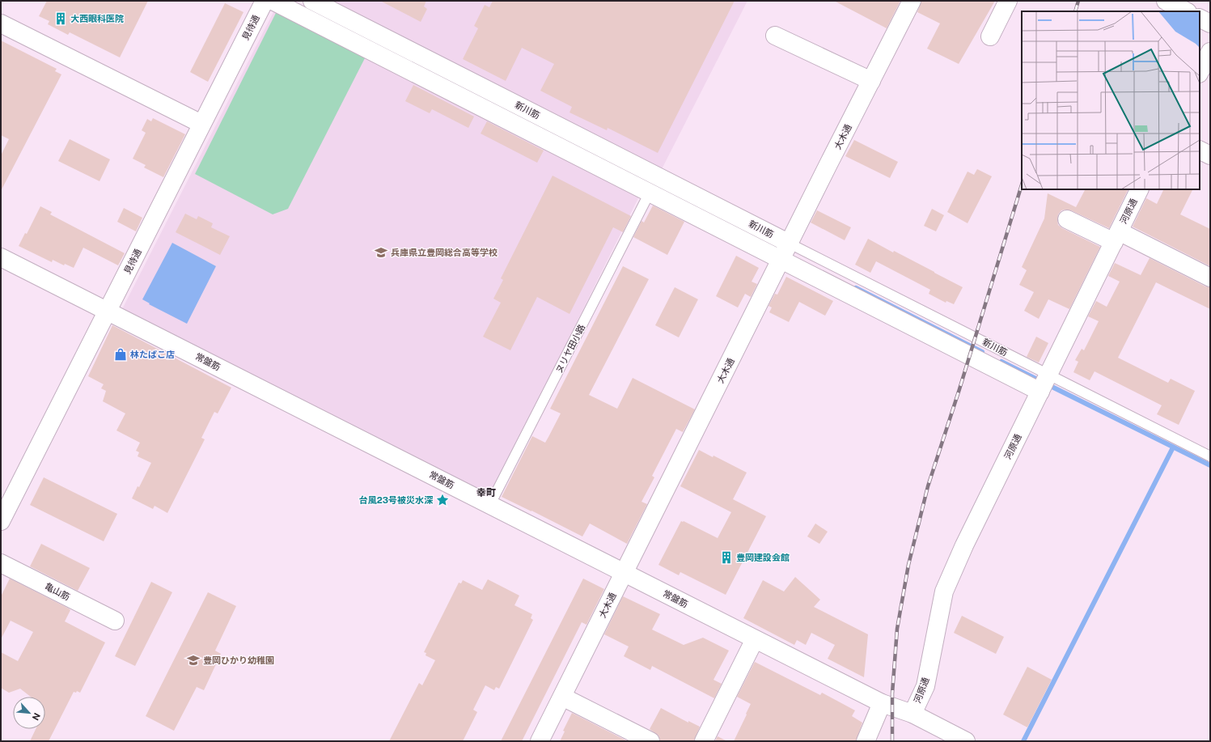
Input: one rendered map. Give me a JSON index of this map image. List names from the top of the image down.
{
  "streets": {
    "street": [
      "見待通",
      "新川筋",
      "大木通",
      "河原通",
      "常盤筋",
      "亀山筋"
    ],
    "lane": ["ヌリヤ田小路"]
  },
  "crossings": [
    ["見待通", "常盤筋"],
    ["新川筋", "大木通"],
    ["新川筋", "河原通"],
    ["新川筋", "ヌリヤ田小路"],
    ["大木通", "常盤筋"],
    ["河原通", "常盤筋"],
    ["ヌリヤ田小路", "常盤筋"]
  ],
  "districts": ["幸町"],
  "places": {
    "building": ["大西眼科医院", "豊岡建設会館"],
    "school or university": ["兵庫県立豊岡総合高等学校", "豊岡ひかり幼稚園"],
    "shop": ["林たばこ店"],
    "place": ["台風23号被災水深"]
  },
  "north": "bottom right"
}
